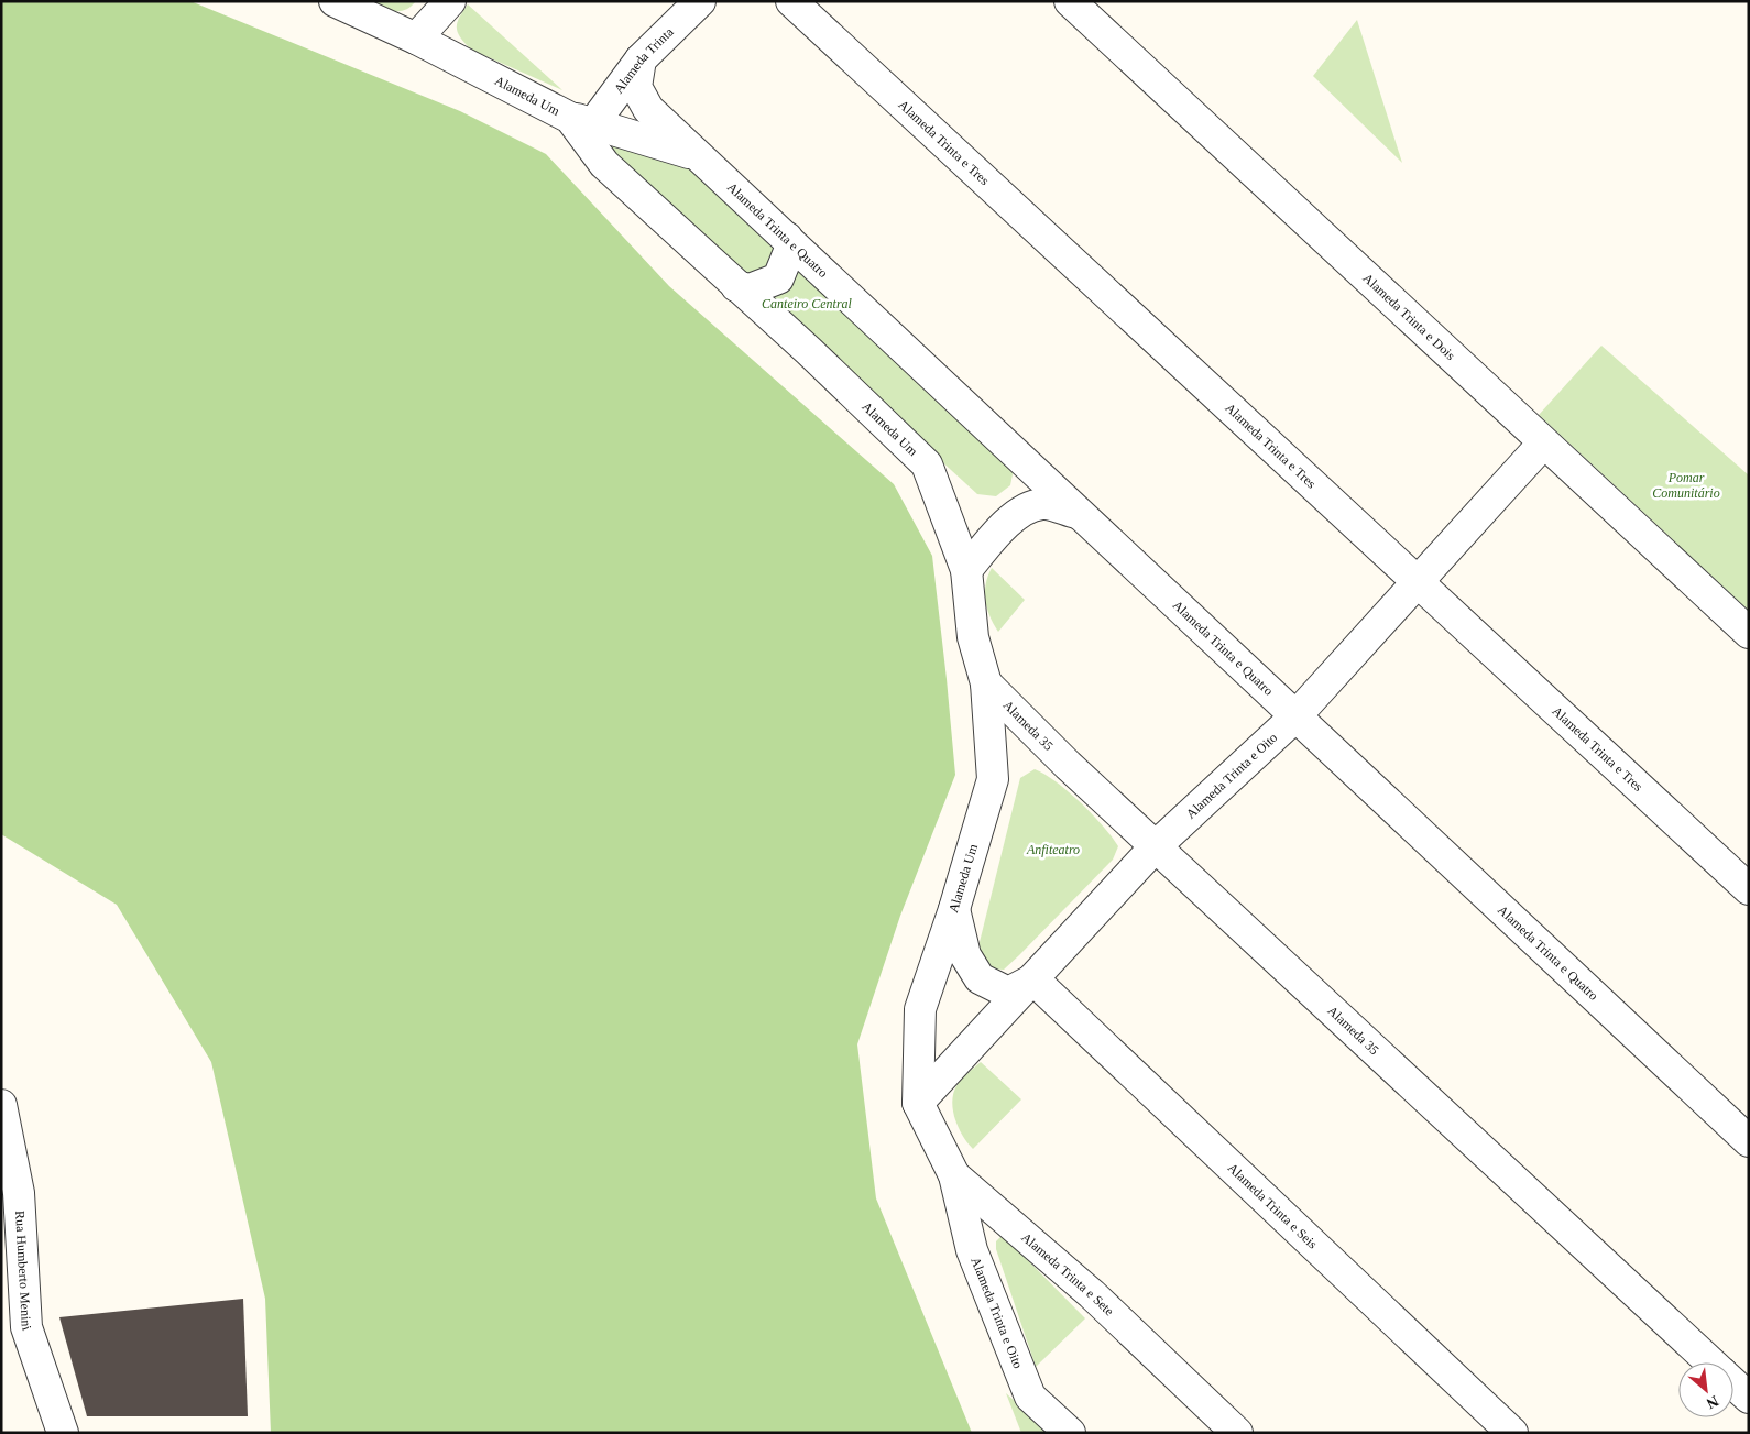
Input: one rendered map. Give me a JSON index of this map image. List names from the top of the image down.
{
  "streets": {
    "street": [
      "Alameda Trinta",
      "Alameda Um",
      "Alameda Trinta e Tres",
      "Alameda Trinta e Quatro",
      "Alameda Trinta e Dois",
      "Alameda 35",
      "Alameda Trinta e Oito",
      "Alameda Trinta e Seis",
      "Rua Humberto Menini",
      "Alameda Trinta e Sete"
    ]
  },
  "crossings": [
    ["Alameda Trinta", "Alameda Um"],
    ["Alameda Trinta", "Alameda Trinta e Quatro"],
    ["Alameda Um", "Alameda Trinta e Quatro"],
    ["Alameda Um", "Alameda 35"],
    ["Alameda Um", "Alameda Trinta e Oito"],
    ["Alameda Um", "Alameda Trinta e Sete"],
    ["Alameda Trinta e Tres", "Alameda Trinta e Oito"],
    ["Alameda Trinta e Quatro", "Alameda Trinta e Oito"],
    ["Alameda Trinta e Dois", "Alameda Trinta e Oito"],
    ["Alameda 35", "Alameda Trinta e Oito"],
    ["Alameda Trinta e Oito", "Alameda Trinta e Seis"],
    ["Alameda Trinta e Oito", "Alameda Trinta e Sete"]
  ],
  "parks": ["Canteiro Central", "Pomar Comunitário", "Anfiteatro"],
  "north": "bottom right"
}
